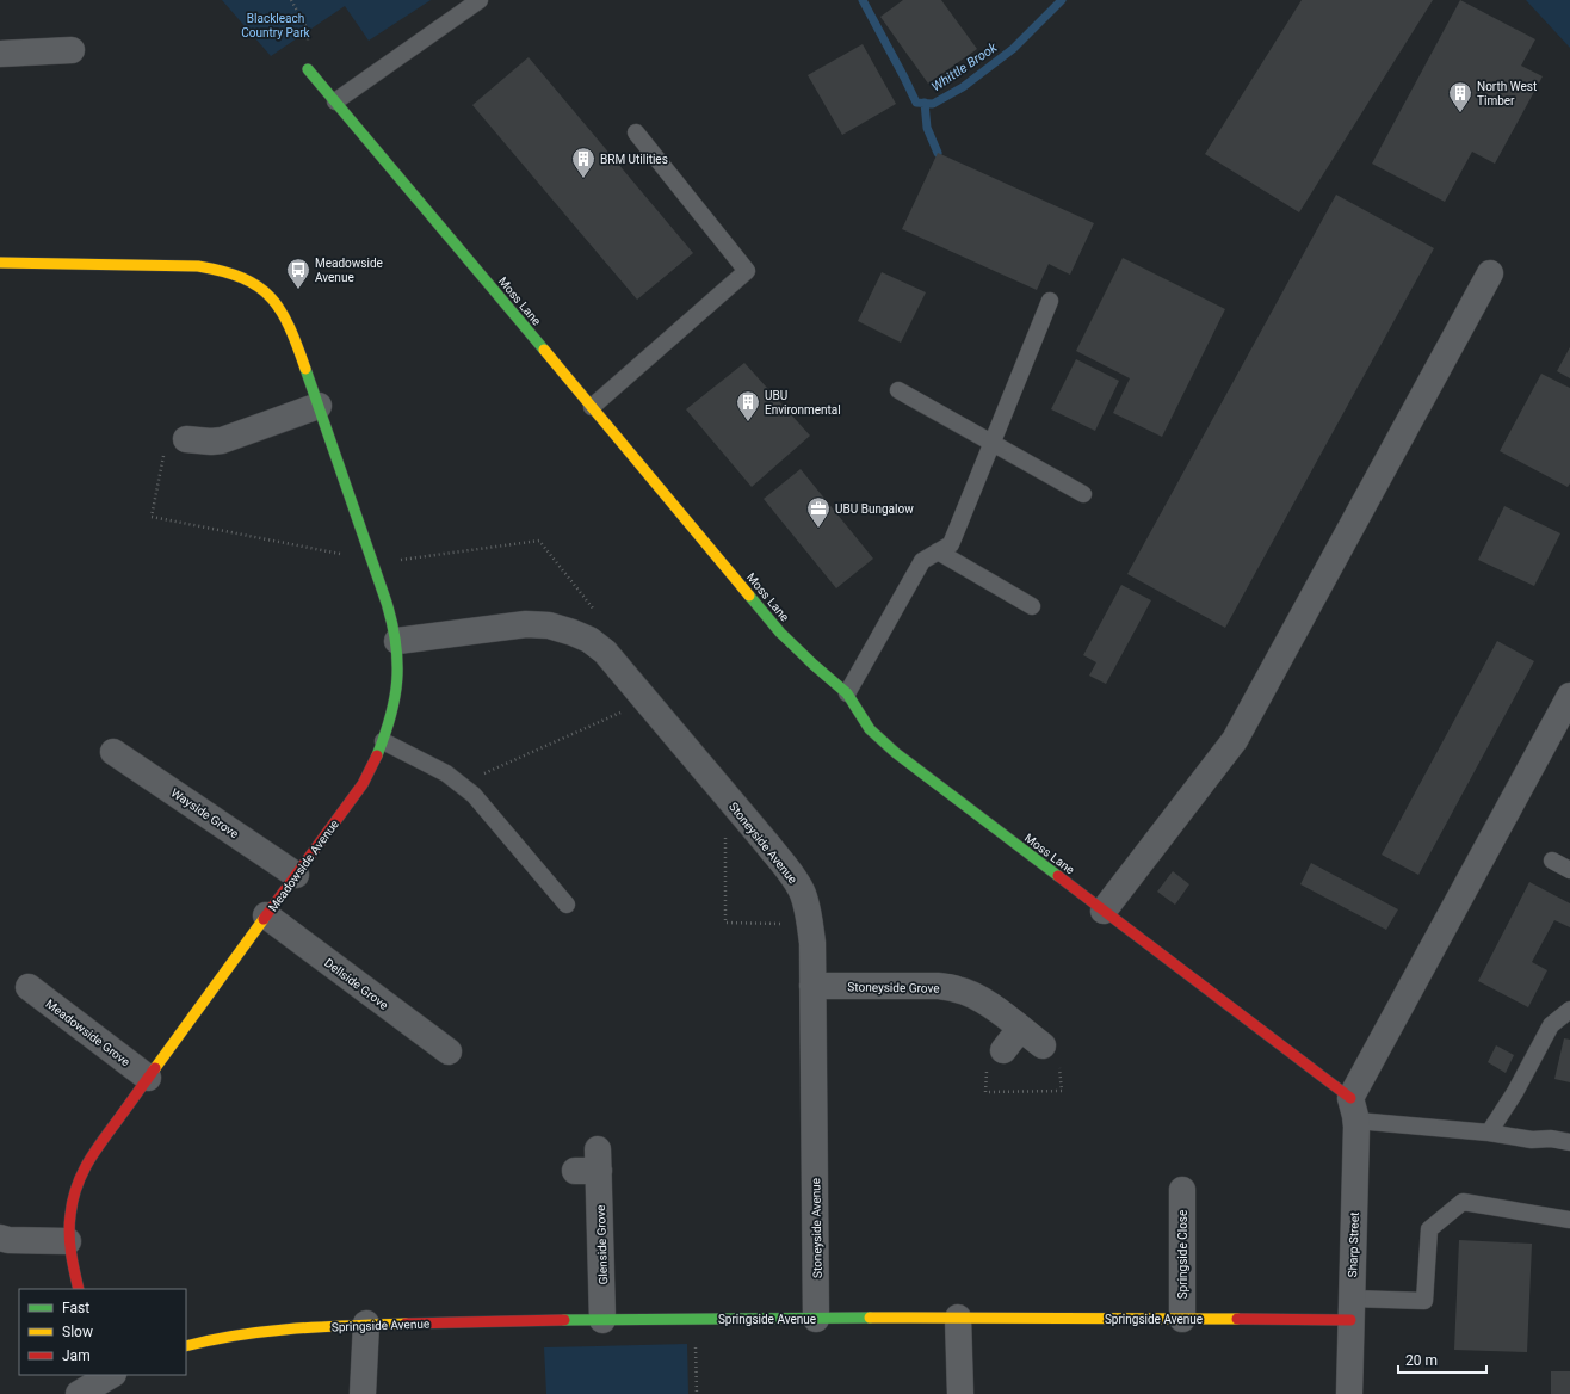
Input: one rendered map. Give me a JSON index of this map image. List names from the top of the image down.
{
  "streets": {
    "street": [
      "Moss Lane",
      "Wayside Grove",
      "Stoneyside Avenue",
      "Meadowside Avenue",
      "Dellside Grove",
      "Stoneyside Grove",
      "Meadowside Grove",
      "Glenside Grove",
      "Sharp Street",
      "Springside Close",
      "Springside Avenue"
    ]
  },
  "crossings": [
    ["Moss Lane", "Sharp Street"],
    ["Wayside Grove", "Meadowside Avenue"],
    ["Stoneyside Avenue", "Meadowside Avenue"],
    ["Stoneyside Avenue", "Stoneyside Grove"],
    ["Stoneyside Avenue", "Springside Avenue"],
    ["Meadowside Avenue", "Dellside Grove"],
    ["Meadowside Avenue", "Meadowside Grove"],
    ["Glenside Grove", "Springside Avenue"],
    ["Sharp Street", "Springside Avenue"],
    ["Springside Close", "Springside Avenue"]
  ],
  "water": ["Whittle Brook"],
  "parks": ["Blackleach Country Park"],
  "places": {
    "building": ["North West Timber", "BRM Utilities", "UBU Environmental"],
    "bus stop": ["Meadowside Avenue"],
    "office": ["UBU Bungalow"]
  },
  "legend": ["Fast", "Slow", "Jam"],
  "scale_bar": "20 m"
}
